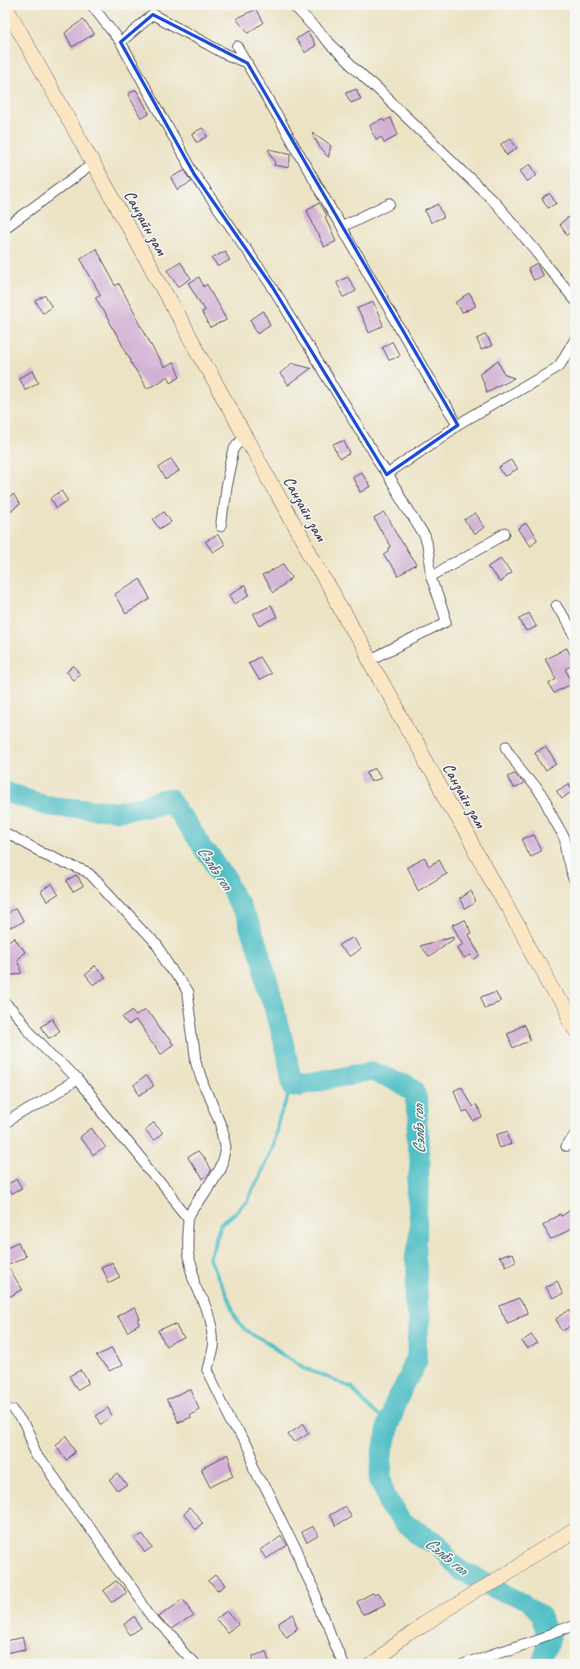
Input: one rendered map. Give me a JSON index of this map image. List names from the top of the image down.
{
  "streets": {
    "main road": ["Санзайн зам"]
  },
  "water": ["Сэлбэ гол"]
}
